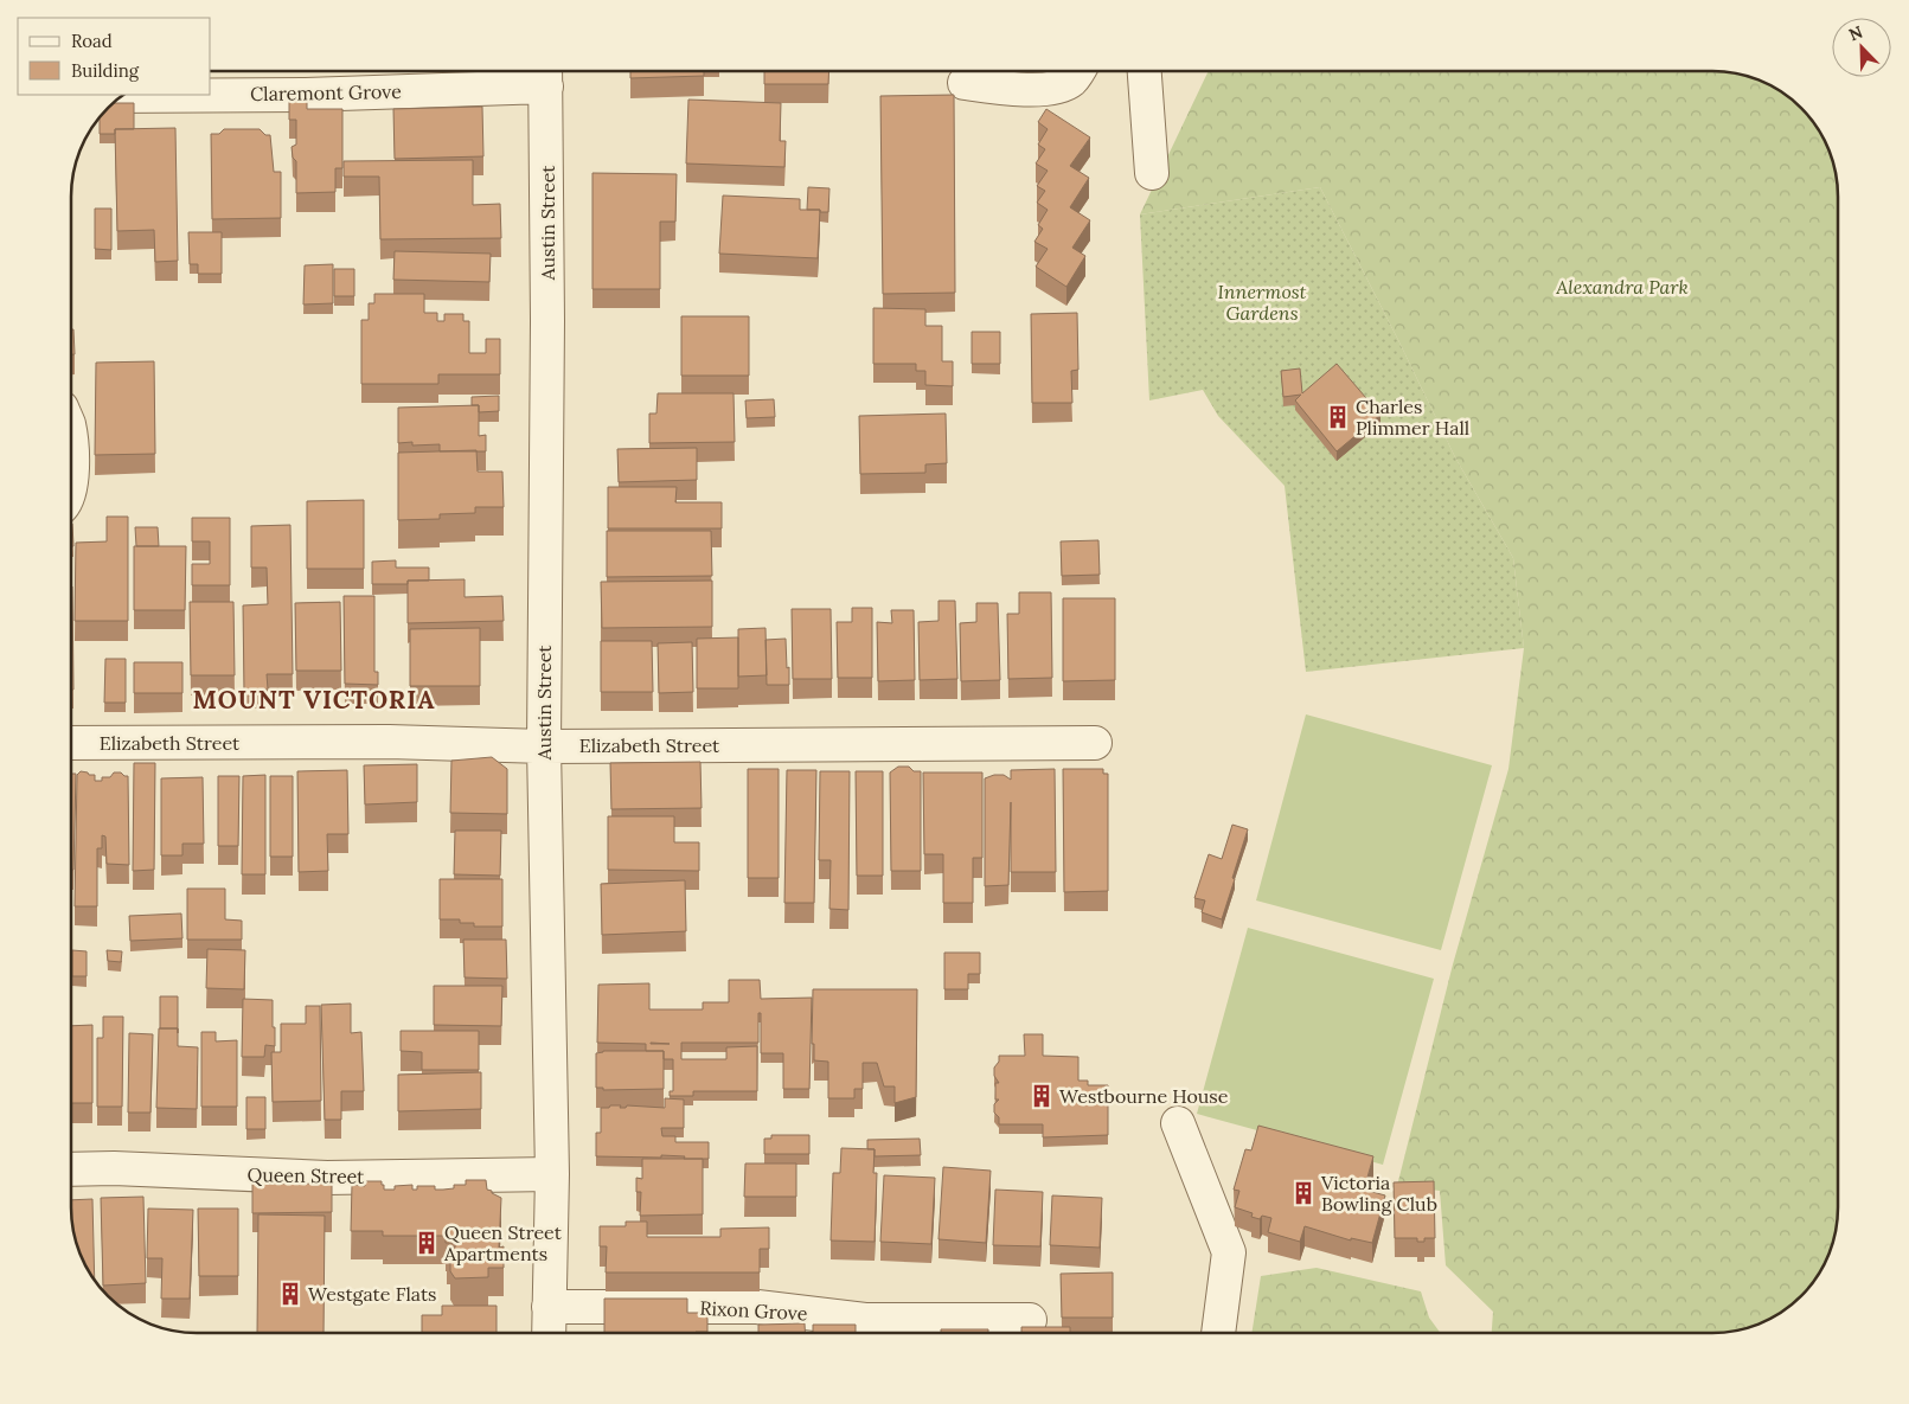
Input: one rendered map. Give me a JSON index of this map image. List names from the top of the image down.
{
  "streets": {
    "street": [
      "Claremont Grove",
      "Austin Street",
      "Elizabeth Street",
      "Queen Street",
      "Rixon Grove"
    ]
  },
  "crossings": [
    ["Claremont Grove", "Austin Street"],
    ["Austin Street", "Elizabeth Street"],
    ["Austin Street", "Queen Street"],
    ["Austin Street", "Rixon Grove"]
  ],
  "districts": ["MOUNT VICTORIA"],
  "parks": ["Alexandra Park", "Innermost Gardens"],
  "places": {
    "building": [
      "Charles Plimmer Hall",
      "Westbourne House",
      "Victoria Bowling Club",
      "Queen Street Apartments",
      "Westgate Flats"
    ]
  },
  "legend": ["Road", "Building"],
  "north": "top left"
}
